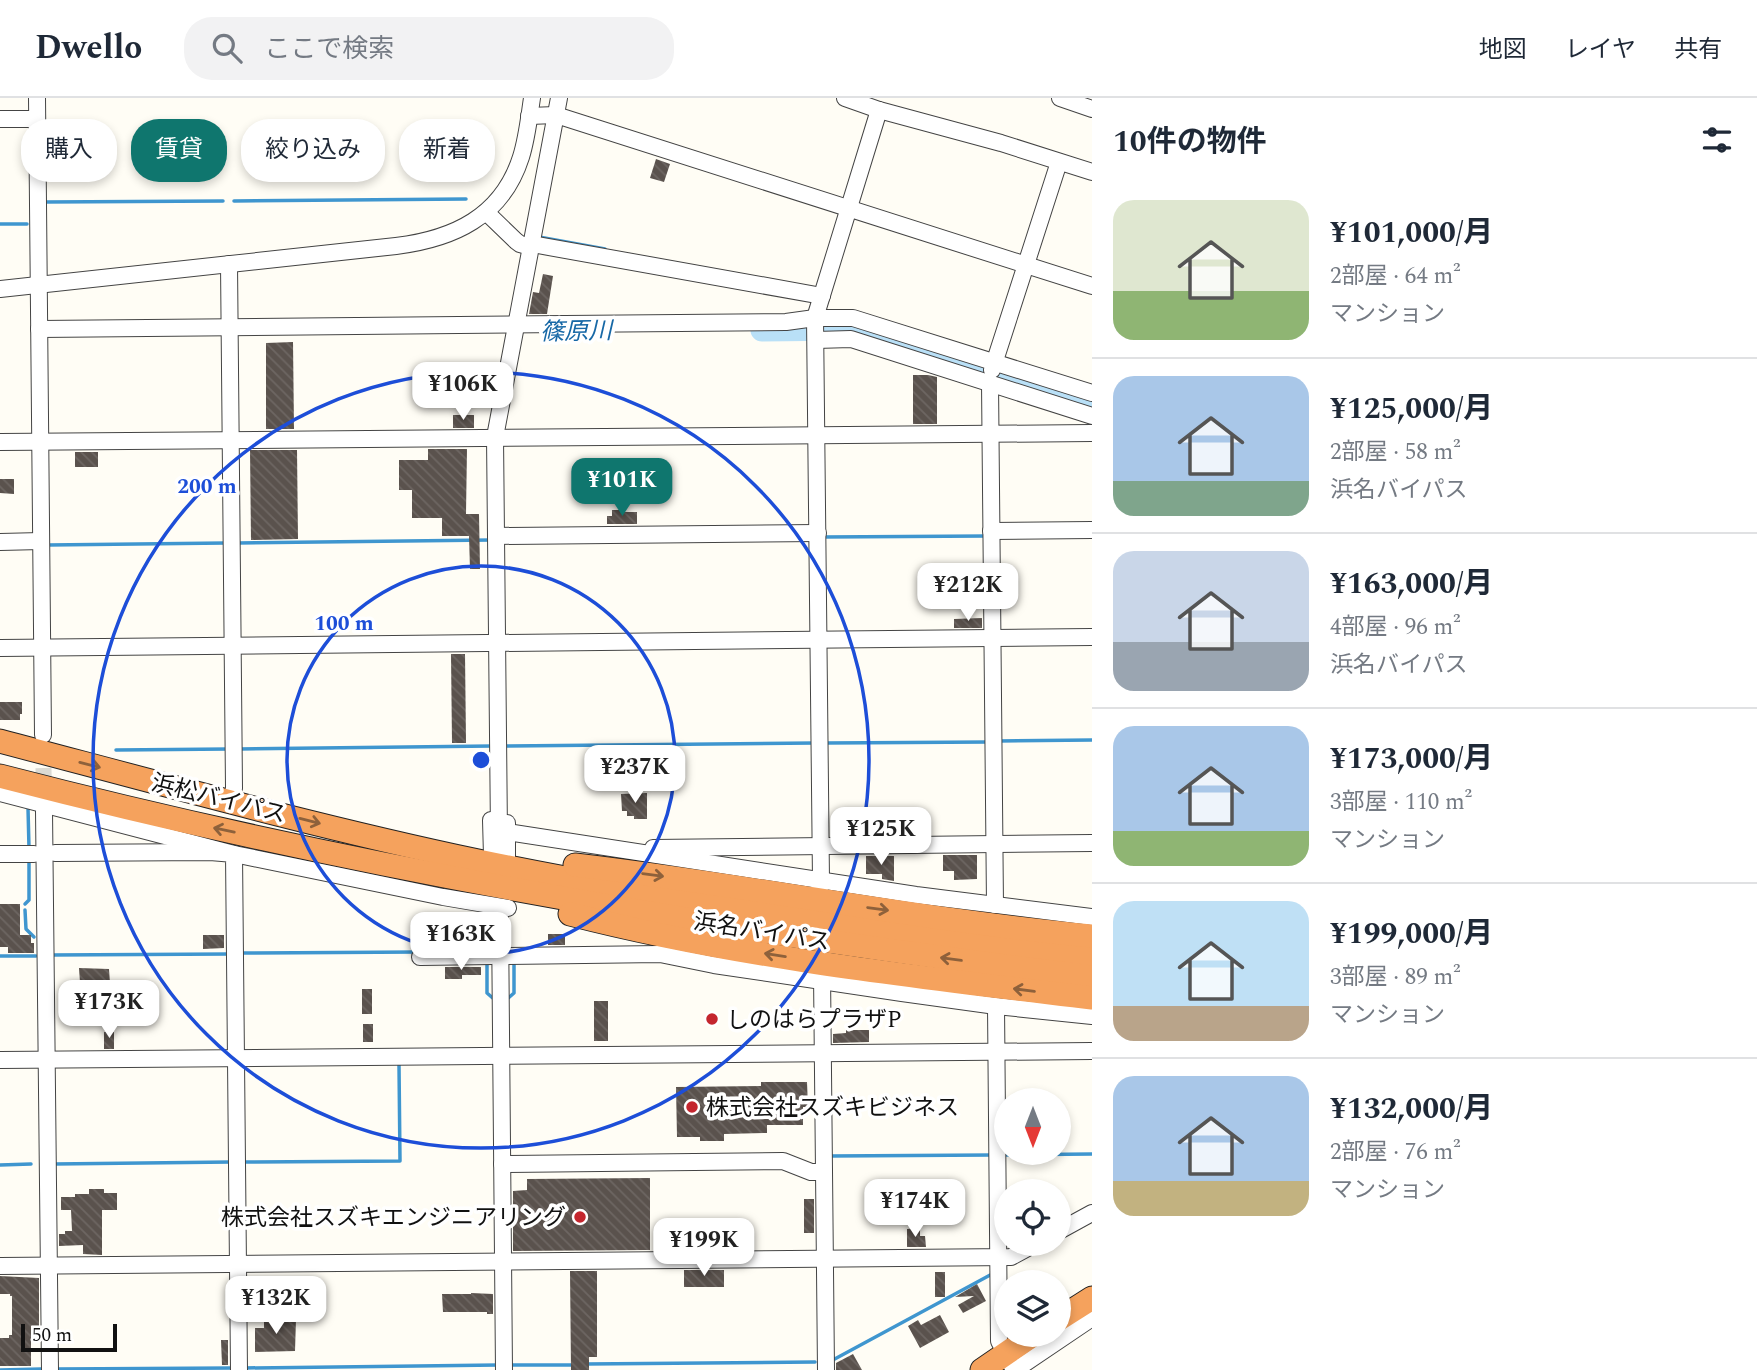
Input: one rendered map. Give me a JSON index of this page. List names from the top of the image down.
{
  "streets": {
    "highway": ["浜松バイパス", "浜名バイパス"]
  },
  "crossings": [
    ["浜松バイパス", "浜名バイパス"]
  ],
  "water": ["篠原川"],
  "places": ["しのはらプラザP", "株式会社スズキビジネス", "株式会社スズキエンジニアリング"],
  "scale_bar": "50 m",
  "north": "bottom",
  "page": {
    "header": "Dwello",
    "search": "ここで検索",
    "nav": ["地図", "レイヤ", "共有"],
    "heading": "10件の物件",
    "chip": [
      "購入",
      "賃貸",
      "絞り込み",
      "新着"
    ],
    "list": [
      {
        "name": "¥101,000/月",
        "note": "2部屋 · 64 m² · マンション"
      },
      {
        "name": "¥125,000/月",
        "note": "2部屋 · 58 m² · 浜名バイパス"
      },
      {
        "name": "¥163,000/月",
        "note": "4部屋 · 96 m² · 浜名バイパス"
      },
      {
        "name": "¥173,000/月",
        "note": "3部屋 · 110 m² · マンション"
      },
      {
        "name": "¥199,000/月",
        "note": "3部屋 · 89 m² · マンション"
      },
      {
        "name": "¥132,000/月",
        "note": "2部屋 · 76 m² · マンション"
      }
    ],
    "price": [
      "¥106K",
      "¥101K",
      "¥212K",
      "¥237K",
      "¥125K",
      "¥163K",
      "¥173K",
      "¥174K",
      "¥199K",
      "¥132K"
    ],
    "scale": "50 m"
  },
  "rings": ["200 m", "100 m"]
}
